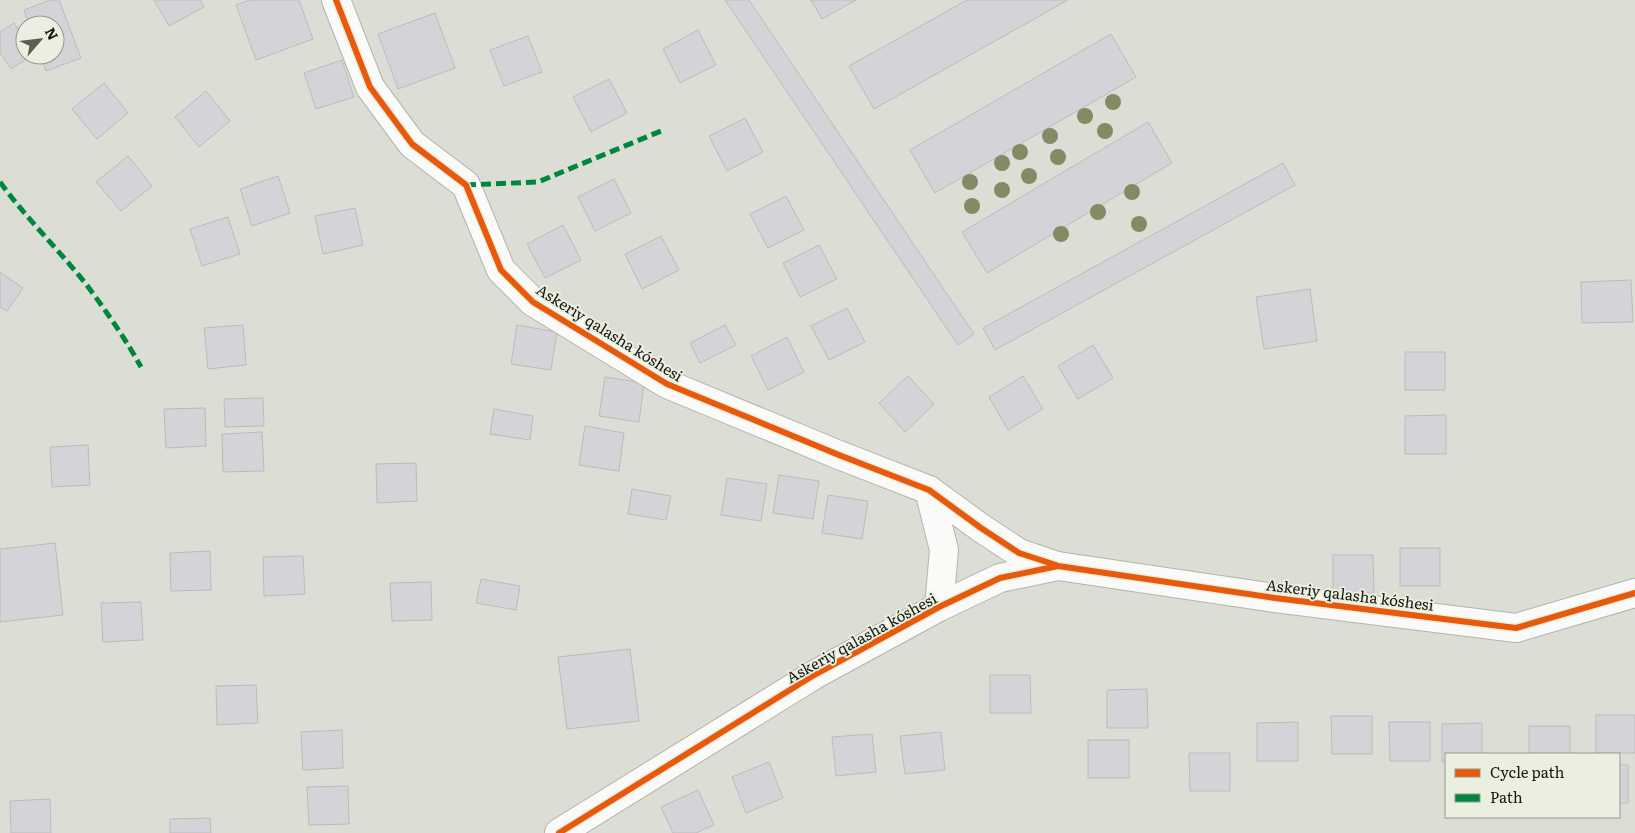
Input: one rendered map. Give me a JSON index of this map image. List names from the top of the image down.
{
  "streets": {
    "street": ["Askeriy qalasha kóshesi"]
  },
  "legend": ["Cycle path", "Path"],
  "north": "top right"
}
